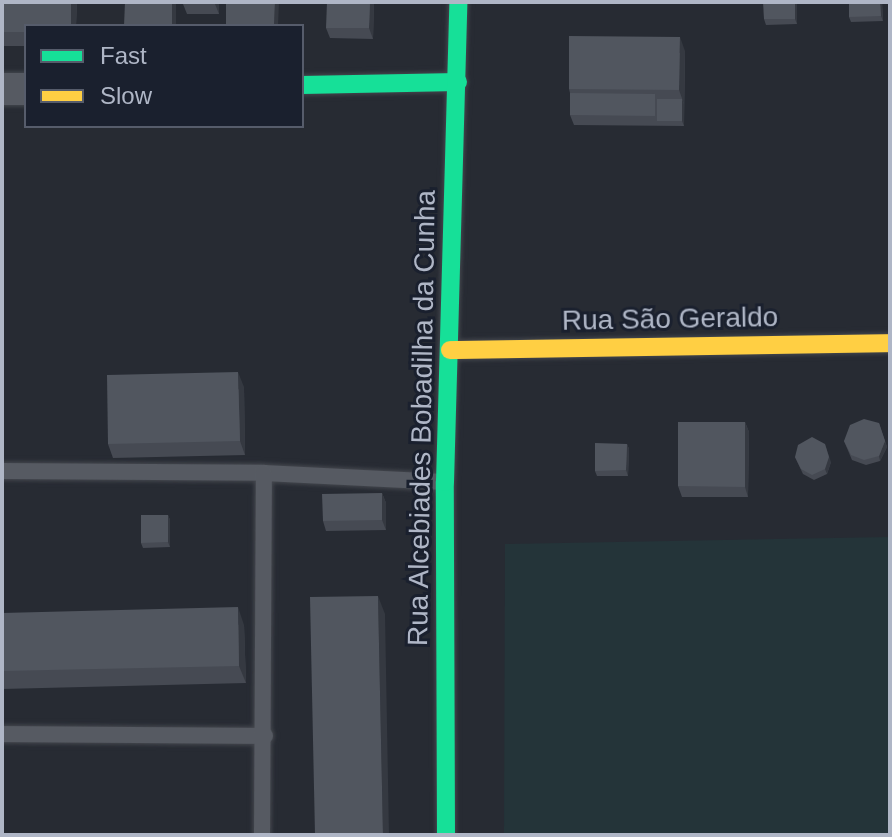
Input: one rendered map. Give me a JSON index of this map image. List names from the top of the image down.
{
  "streets": {
    "street": ["Rua São Geraldo", "Rua Alcebiades Bobadilha da Cunha"]
  },
  "crossings": [
    ["Rua São Geraldo", "Rua Alcebiades Bobadilha da Cunha"]
  ],
  "legend": ["Fast", "Slow"]
}
